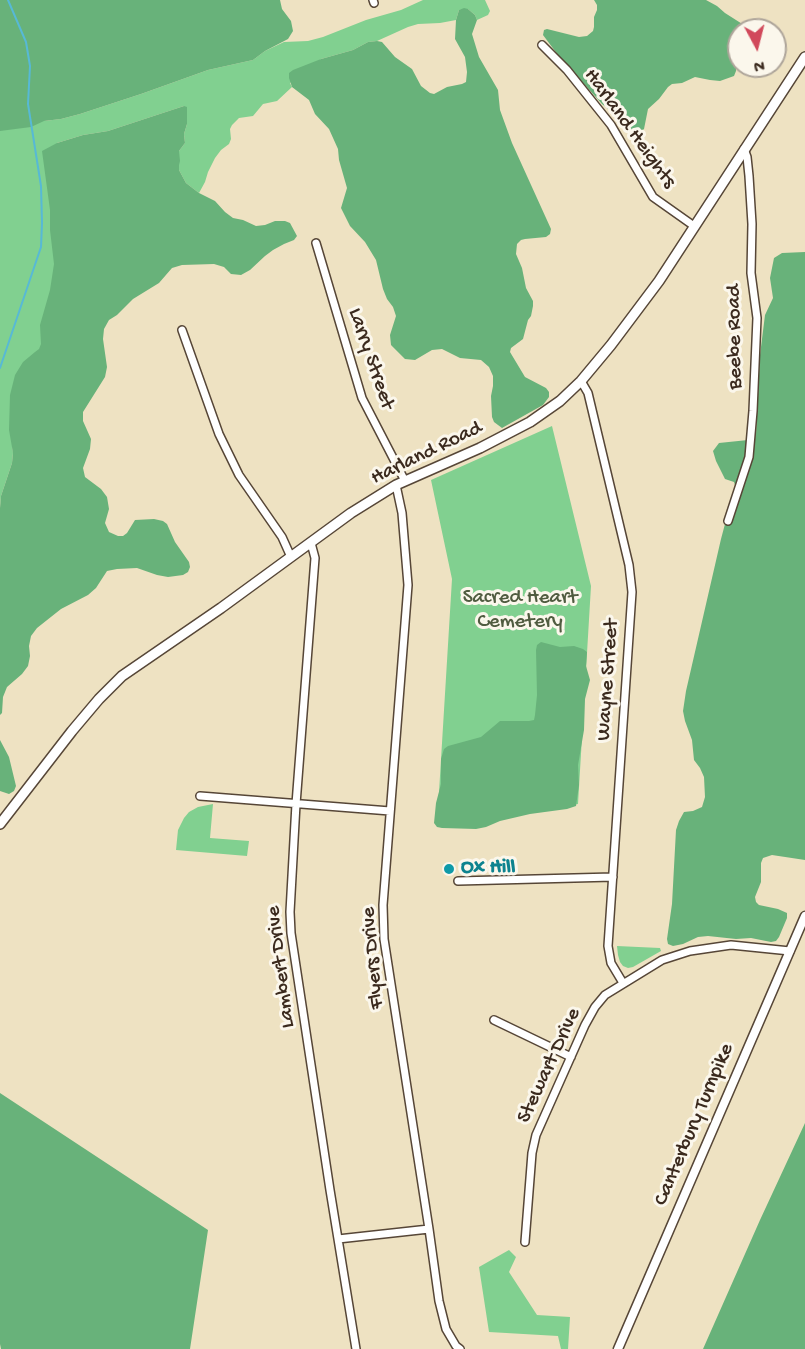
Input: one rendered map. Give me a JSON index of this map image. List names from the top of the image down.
{
  "streets": {
    "main road": ["Harland Road"],
    "street": [
      "Harland Heights",
      "Beebe Road",
      "Larry Street",
      "Wayne Street",
      "Flyers Drive",
      "Lambert Drive",
      "Stewart Drive",
      "Canterbury Turnpike"
    ]
  },
  "crossings": [
    ["Harland Heights", "Harland Road"],
    ["Beebe Road", "Harland Road"],
    ["Larry Street", "Harland Road"],
    ["Larry Street", "Flyers Drive"],
    ["Harland Road", "Wayne Street"],
    ["Harland Road", "Flyers Drive"],
    ["Harland Road", "Lambert Drive"],
    ["Wayne Street", "Stewart Drive"],
    ["Stewart Drive", "Canterbury Turnpike"]
  ],
  "parks": ["Sacred Heart Cemetery"],
  "places": ["Ox Hill"],
  "north": "bottom"
}
